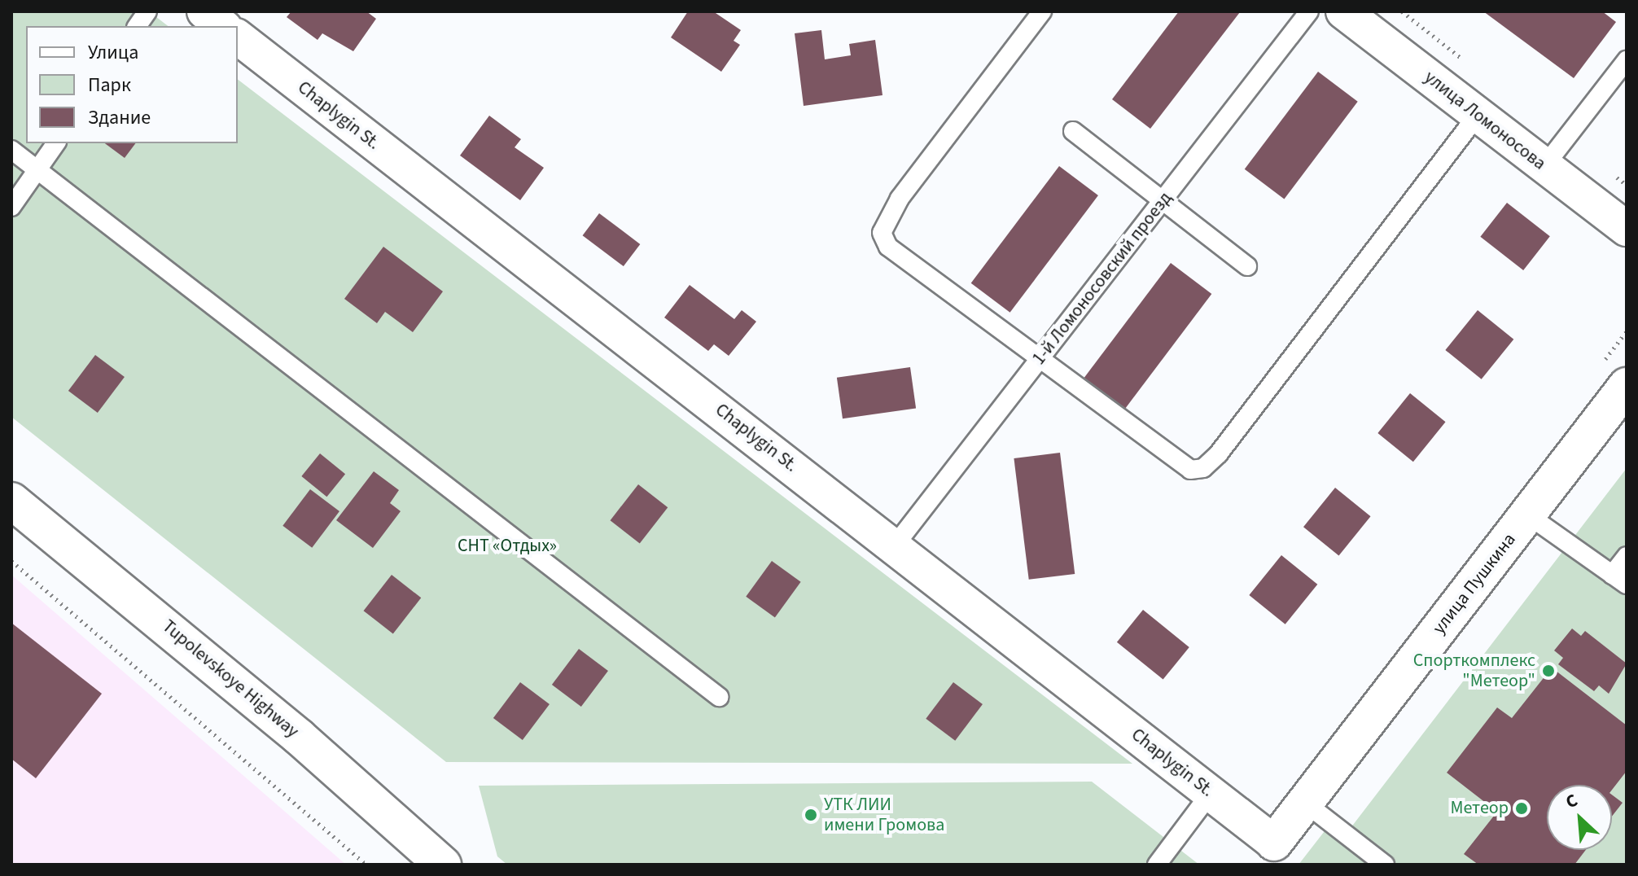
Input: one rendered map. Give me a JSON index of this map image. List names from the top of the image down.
{
  "streets": {
    "street": [
      "Chaplygin St.",
      "улица Ломоносова",
      "улица Пушкина",
      "Tupolevskoye Highway"
    ],
    "lane": ["1-й Ломоносовский проезд"]
  },
  "crossings": [
    ["Chaplygin St.", "1-й Ломоносовский проезд"],
    ["Chaplygin St.", "улица Пушкина"]
  ],
  "parks": ["СНТ «Отдых»"],
  "places": ["Спорткомплекс \"Метеор\"", "Метеор", "УТК ЛИИ имени Громова"],
  "legend": ["Улица", "Парк", "Здание"],
  "north": "top left"
}
